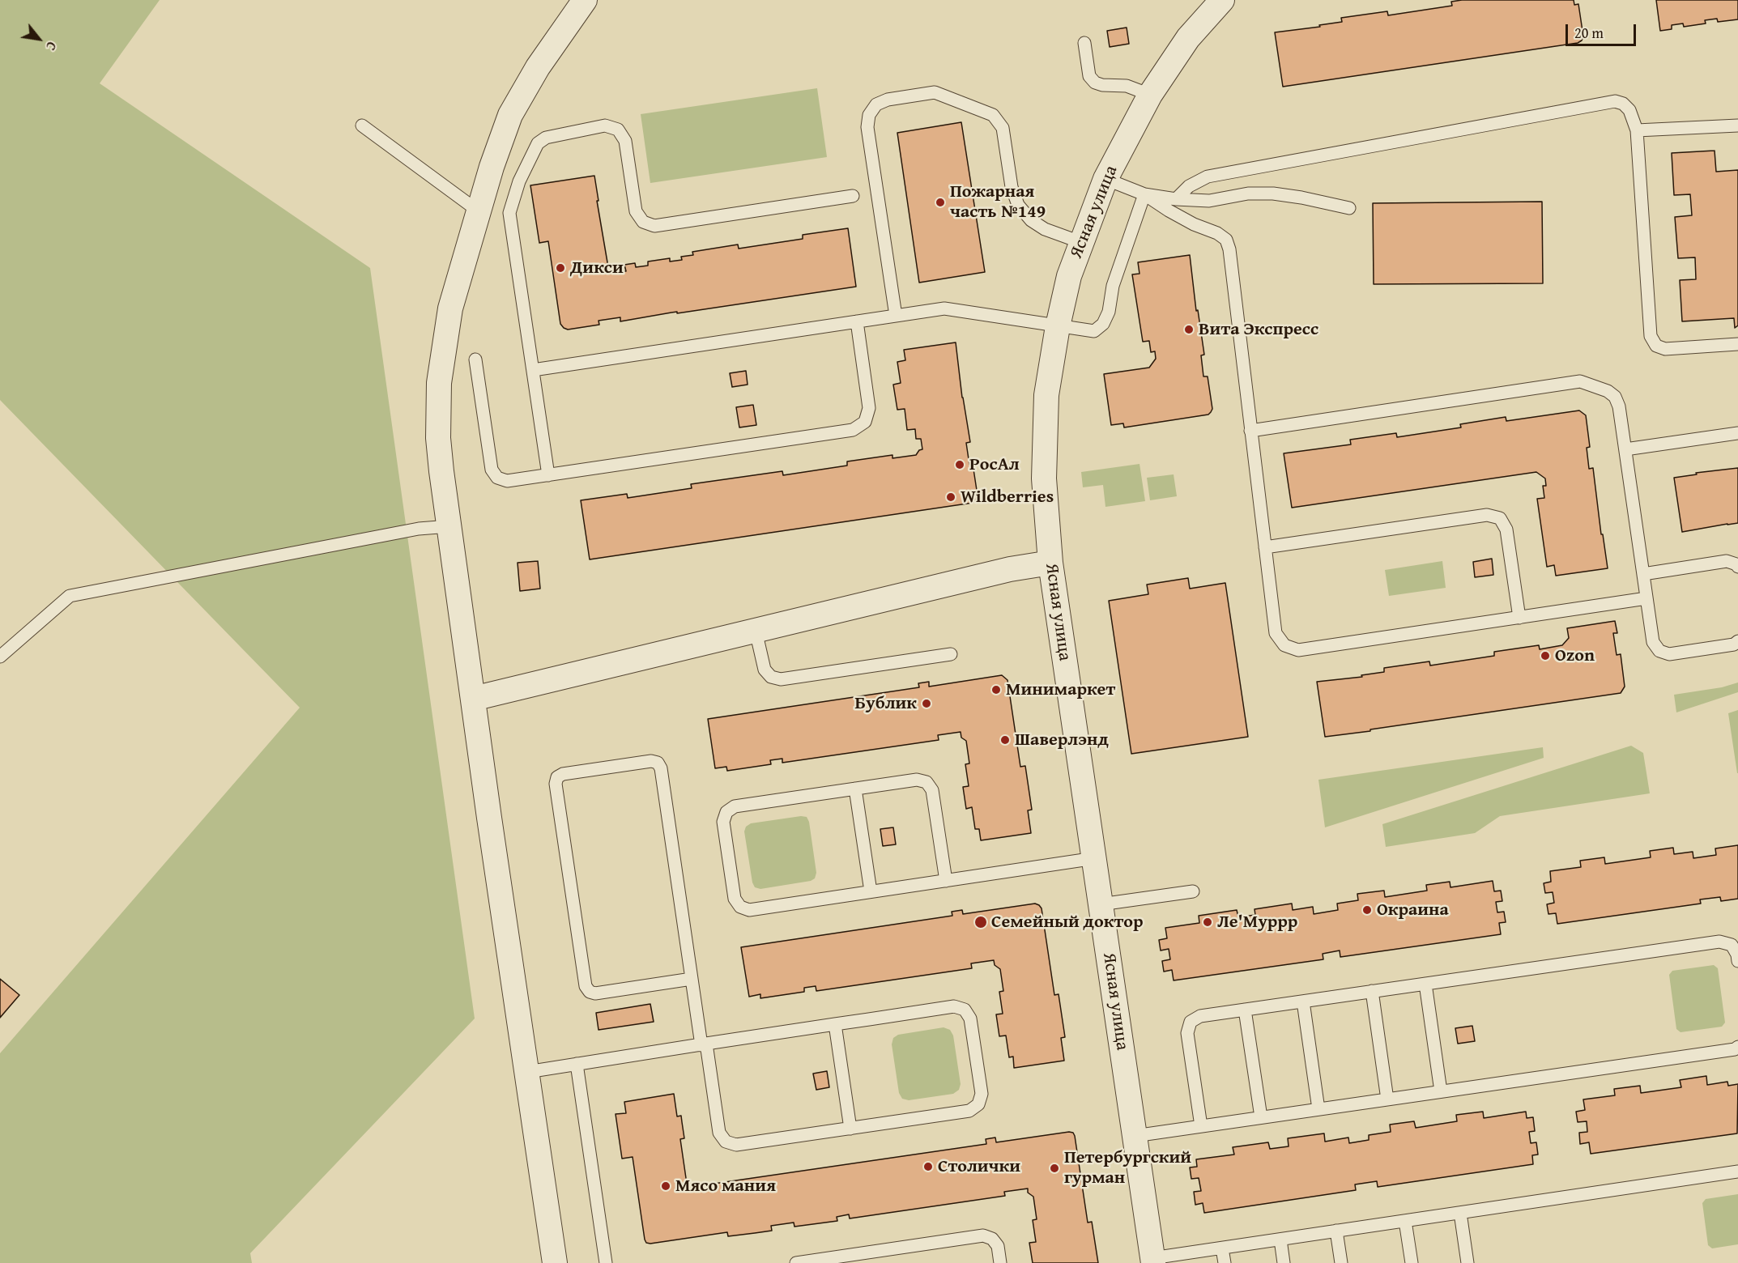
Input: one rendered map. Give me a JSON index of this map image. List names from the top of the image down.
{
  "streets": {
    "street": ["Ясная улица"]
  },
  "places": [
    "Пожарная чаcть №149",
    "Дикси",
    "Вита Экспресс",
    "РосАл",
    "Wildberries",
    "Ozon",
    "Минимаркет",
    "Бублик",
    "Шаверлэнд",
    "Окраина",
    "Семейный доктор",
    "Ле'Муррр",
    "Столички",
    "Петербургский гурман",
    "Мясо мания"
  ],
  "scale_bar": "20 m",
  "north": "bottom right"
}
